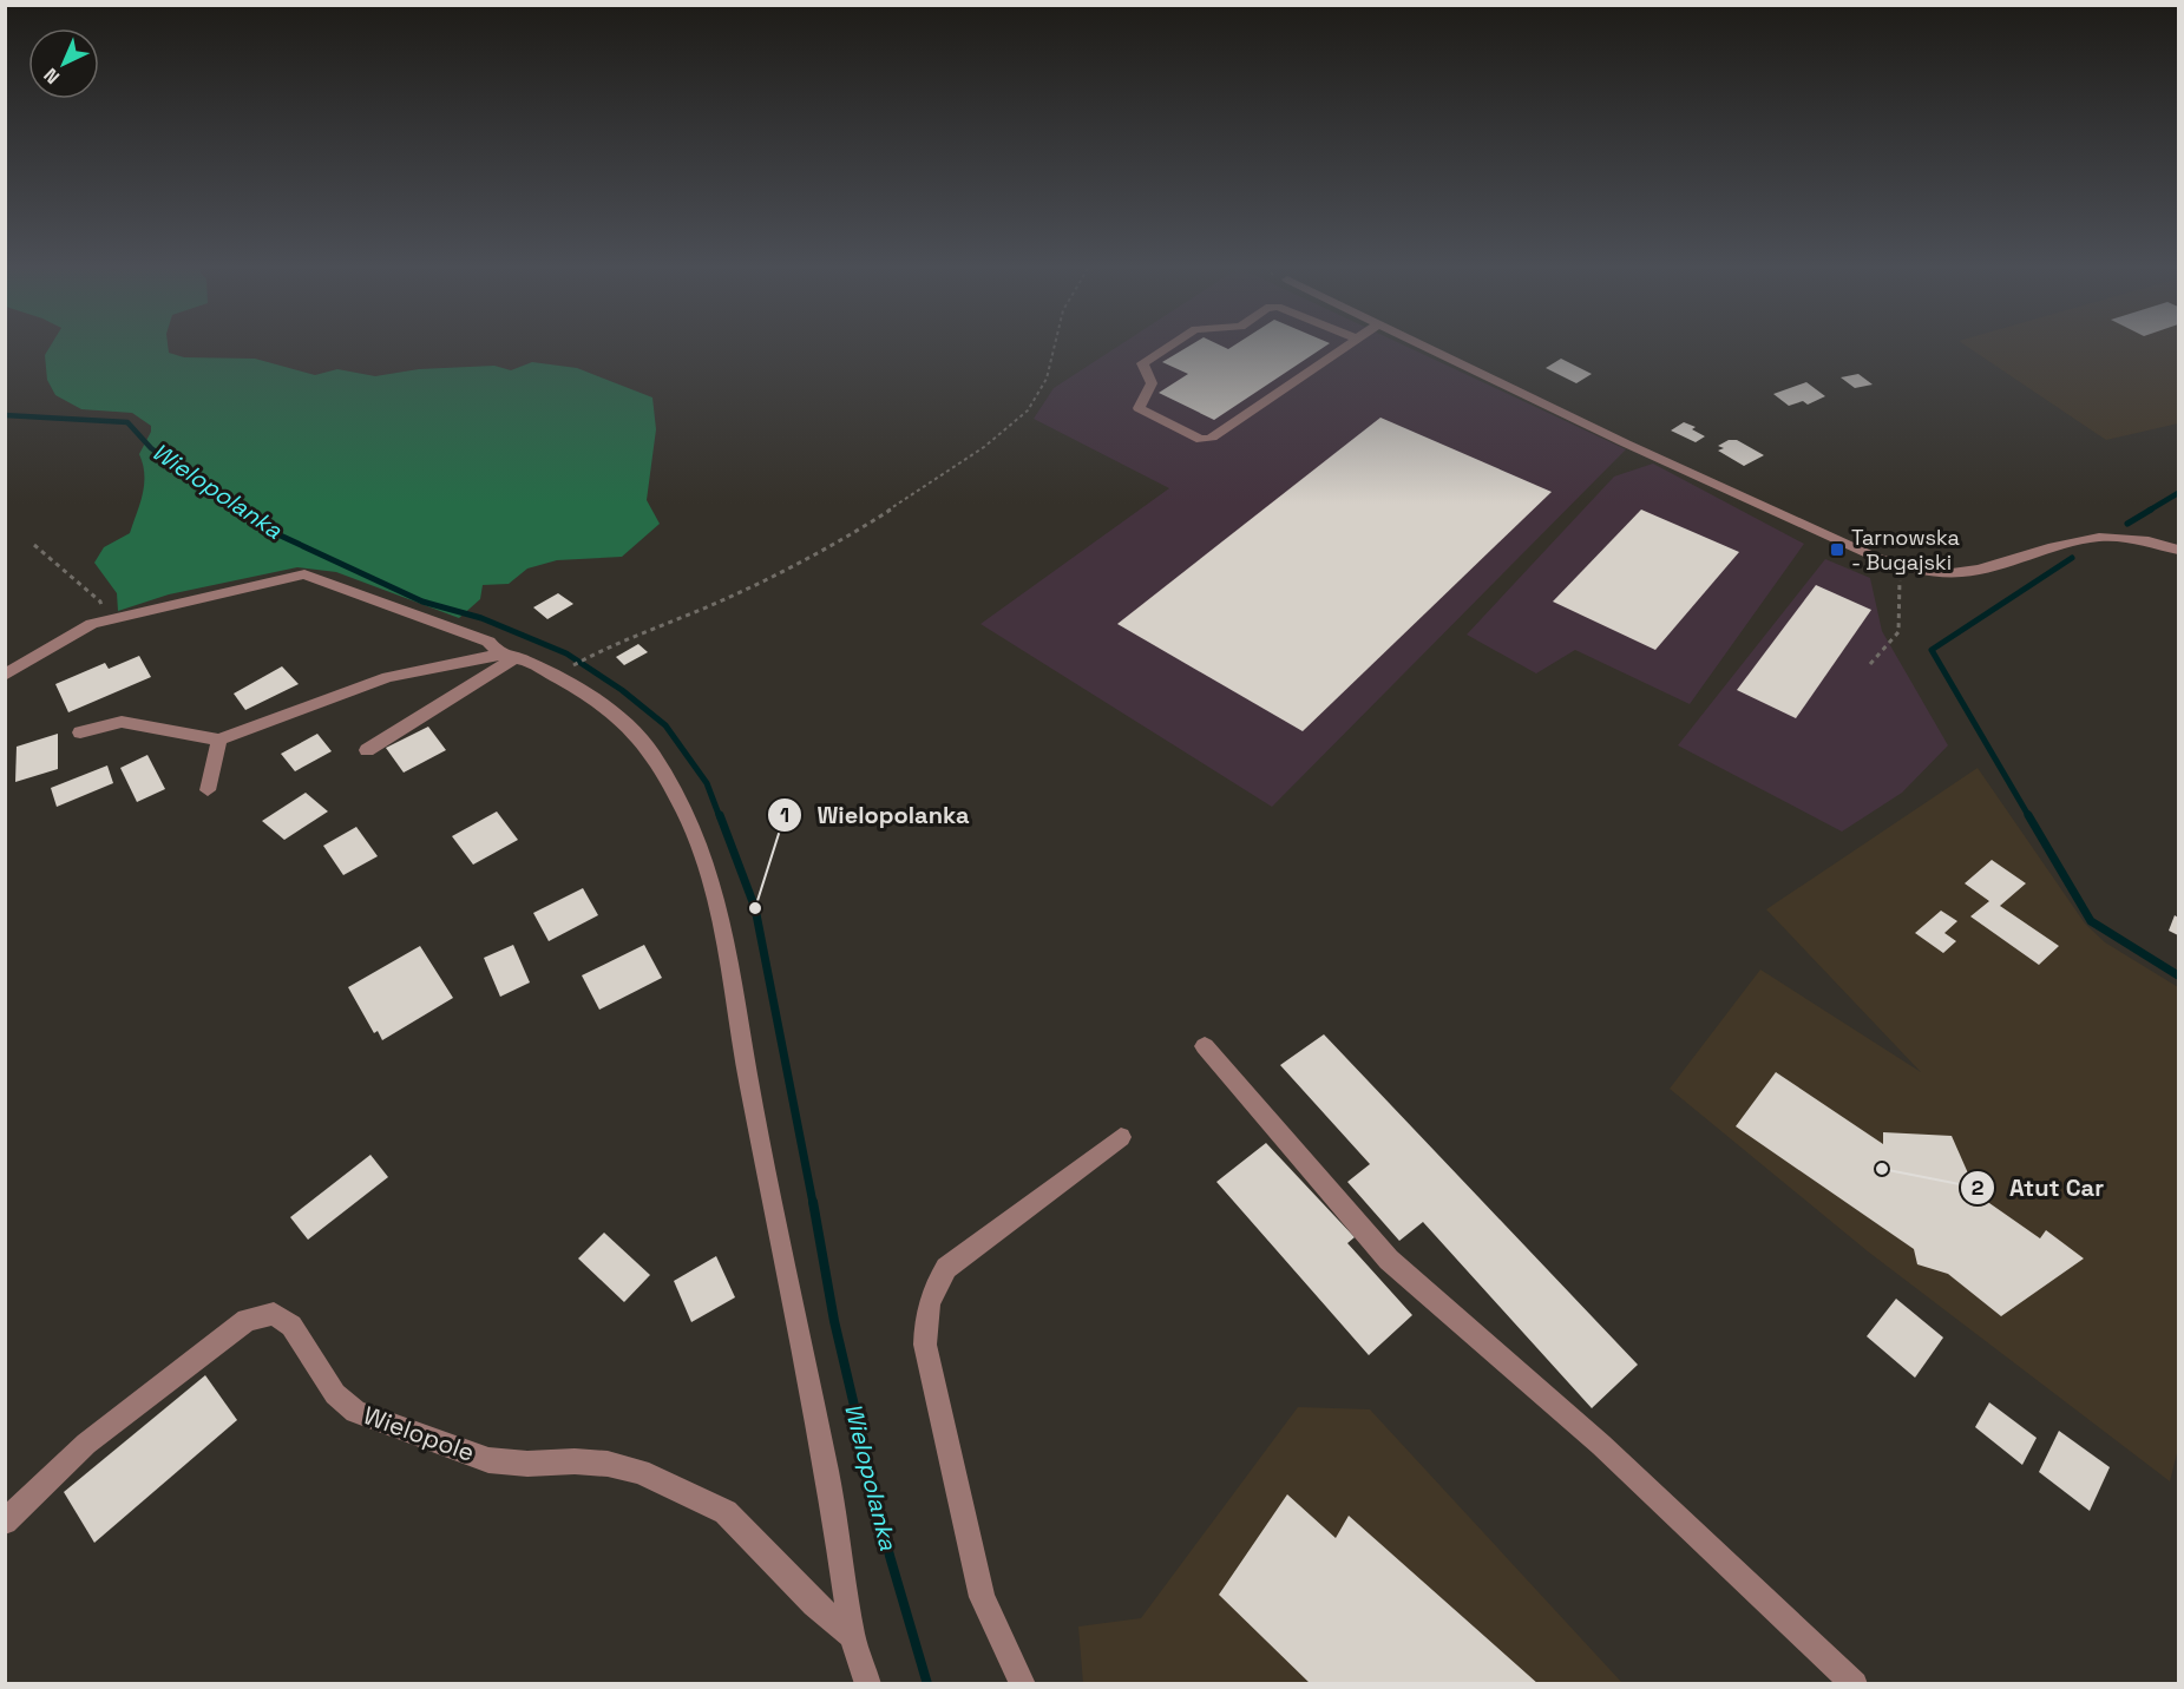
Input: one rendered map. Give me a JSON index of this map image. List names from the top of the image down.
{
  "streets": {
    "street": ["Wielopole"]
  },
  "water": ["Wielopolanka"],
  "places": {
    "transit": ["Tarnowska - Bugajski"],
    "other": ["Wielopolanka", "Atut Car"]
  },
  "north": "bottom left"
}
